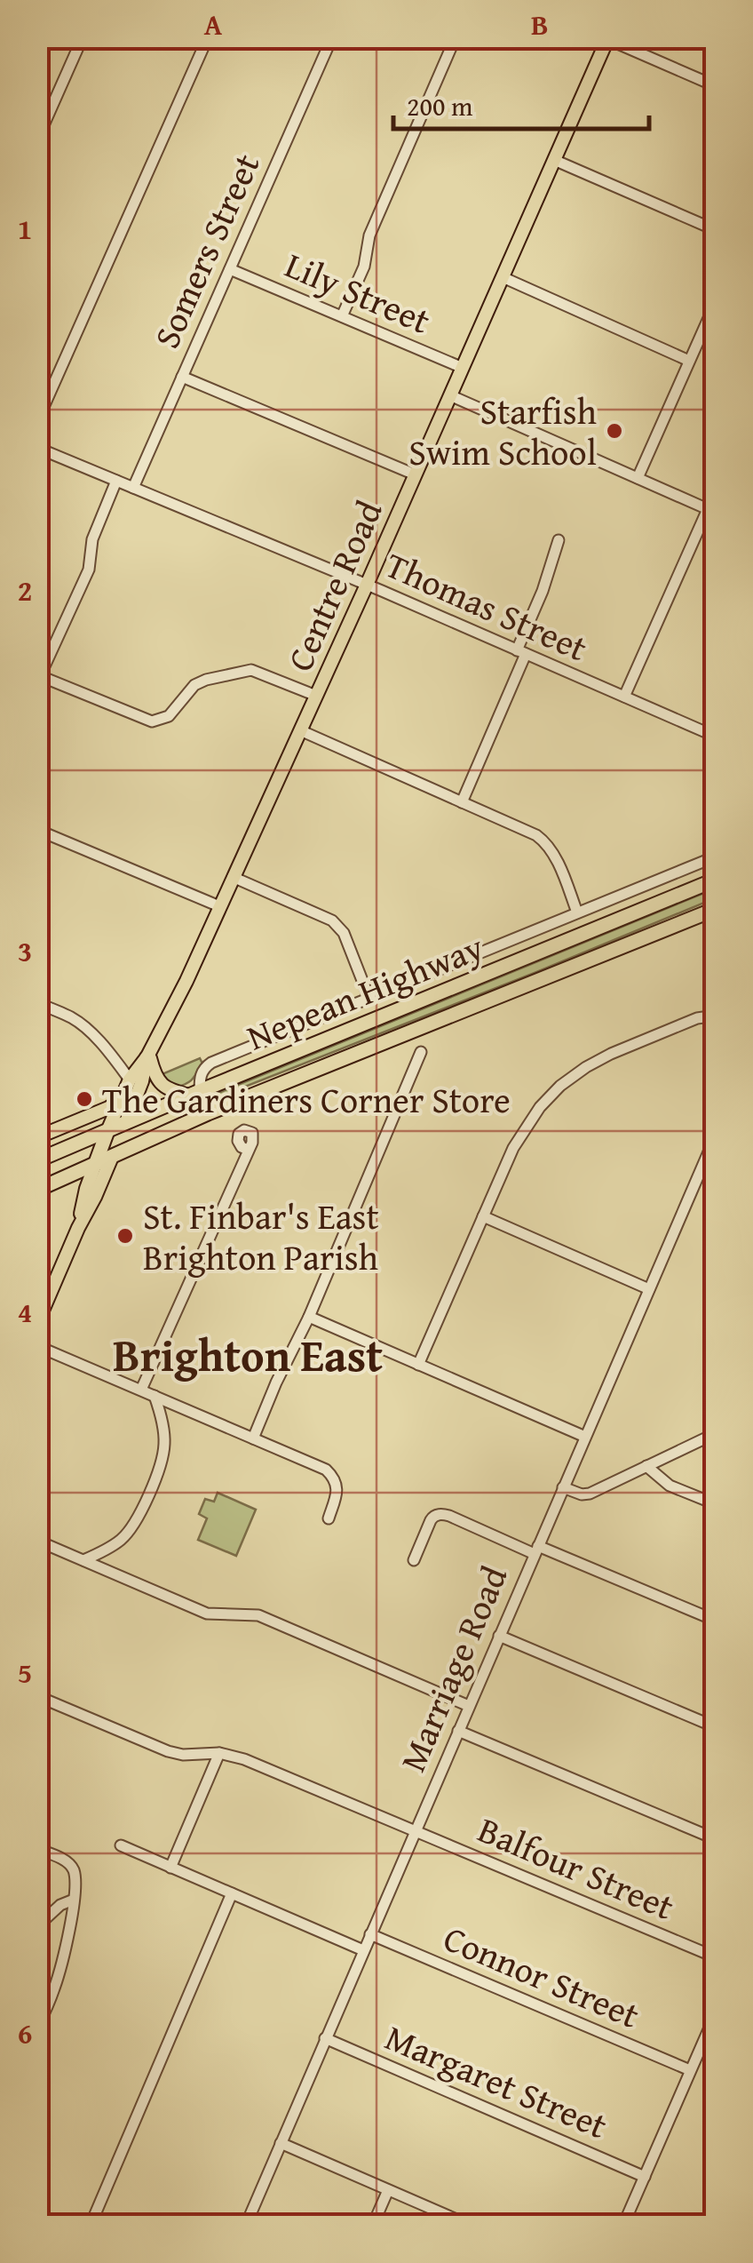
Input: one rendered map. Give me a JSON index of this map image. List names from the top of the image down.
{
  "streets": {
    "highway": ["Centre Road", "Nepean Highway"],
    "street": [
      "Somers Street",
      "Lily Street",
      "Thomas Street",
      "Marriage Road",
      "Balfour Street",
      "Connor Street",
      "Margaret Street"
    ]
  },
  "crossings": [
    ["Somers Street", "Lily Street"],
    ["Somers Street", "Thomas Street"],
    ["Lily Street", "Centre Road"],
    ["Centre Road", "Thomas Street"],
    ["Centre Road", "Nepean Highway"],
    ["Marriage Road", "Balfour Street"],
    ["Marriage Road", "Connor Street"],
    ["Marriage Road", "Margaret Street"]
  ],
  "districts": ["Brighton East"],
  "places": ["Starfish Swim School", "The Gardiners Corner Store", "St. Finbar's East Brighton Parish"],
  "scale_bar": "200 m",
  "grid": {
    "columns": ["A", "B"],
    "rows": [
      "1",
      "2",
      "3",
      "4",
      "5",
      "6"
    ]
  }
}
